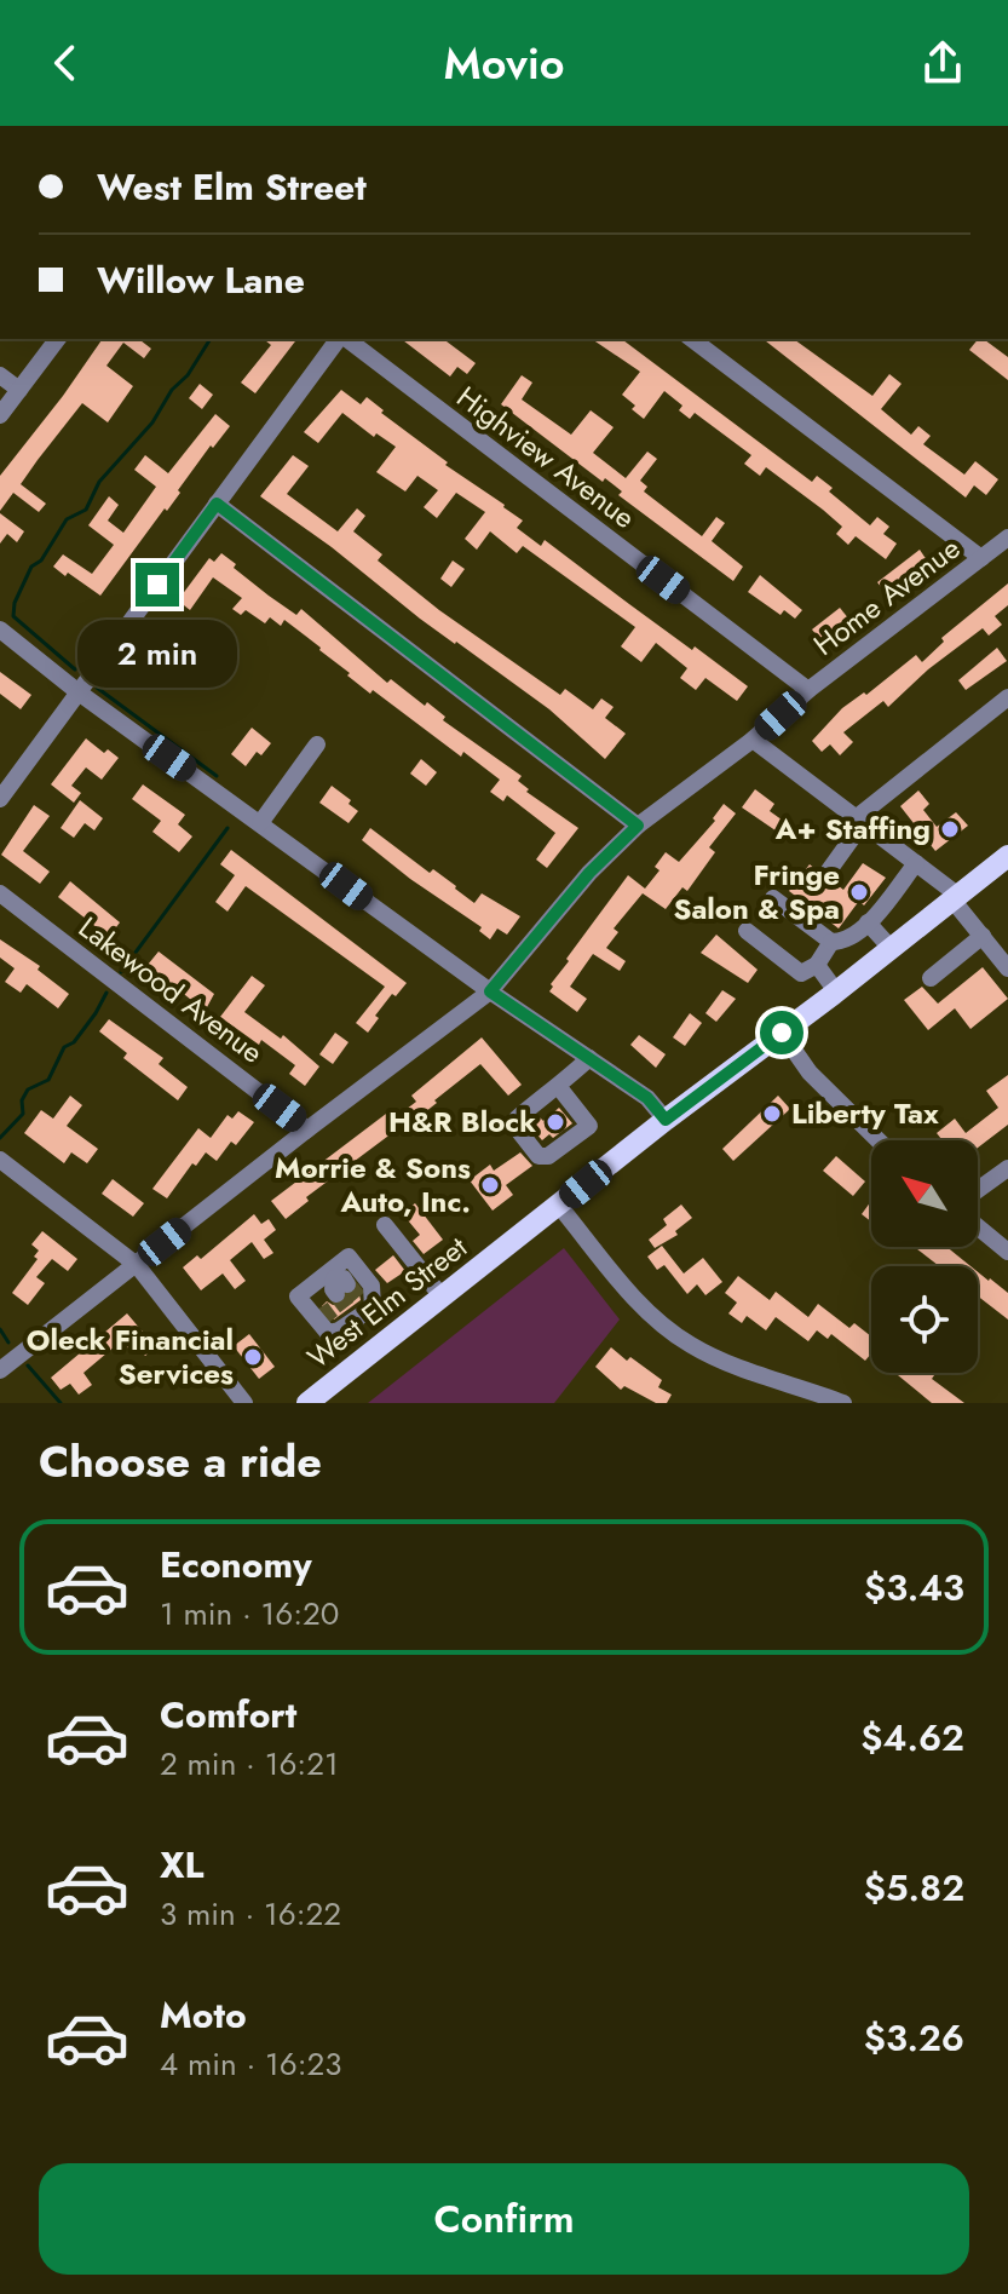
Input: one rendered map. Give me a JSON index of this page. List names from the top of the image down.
{
  "streets": {
    "main road": ["West Elm Street"],
    "street": ["Highview Avenue", "Home Avenue", "Lakewood Avenue"]
  },
  "crossings": [
    ["Highview Avenue", "Home Avenue"],
    ["Home Avenue", "Lakewood Avenue"]
  ],
  "places": [
    "A+ Staffing",
    "Fringe Salon & Spa",
    "Liberty Tax",
    "H&R Block",
    "Morrie & Sons Auto, Inc.",
    "Oleck Financial Services"
  ],
  "north": "top left",
  "page": {
    "header": "Movio",
    "banner": ["West Elm Street", "Willow Lane"],
    "bubble": "2 min",
    "heading": "Choose a ride",
    "list": [
      {
        "name": "Economy",
        "note": "1 min · 16:20",
        "value": "$3.43"
      },
      {
        "name": "Comfort",
        "note": "2 min · 16:21",
        "value": "$4.62"
      },
      {
        "name": "XL",
        "note": "3 min · 16:22",
        "value": "$5.82"
      },
      {
        "name": "Moto",
        "note": "4 min · 16:23",
        "value": "$3.26"
      }
    ],
    "buttons": "Confirm"
  }
}
